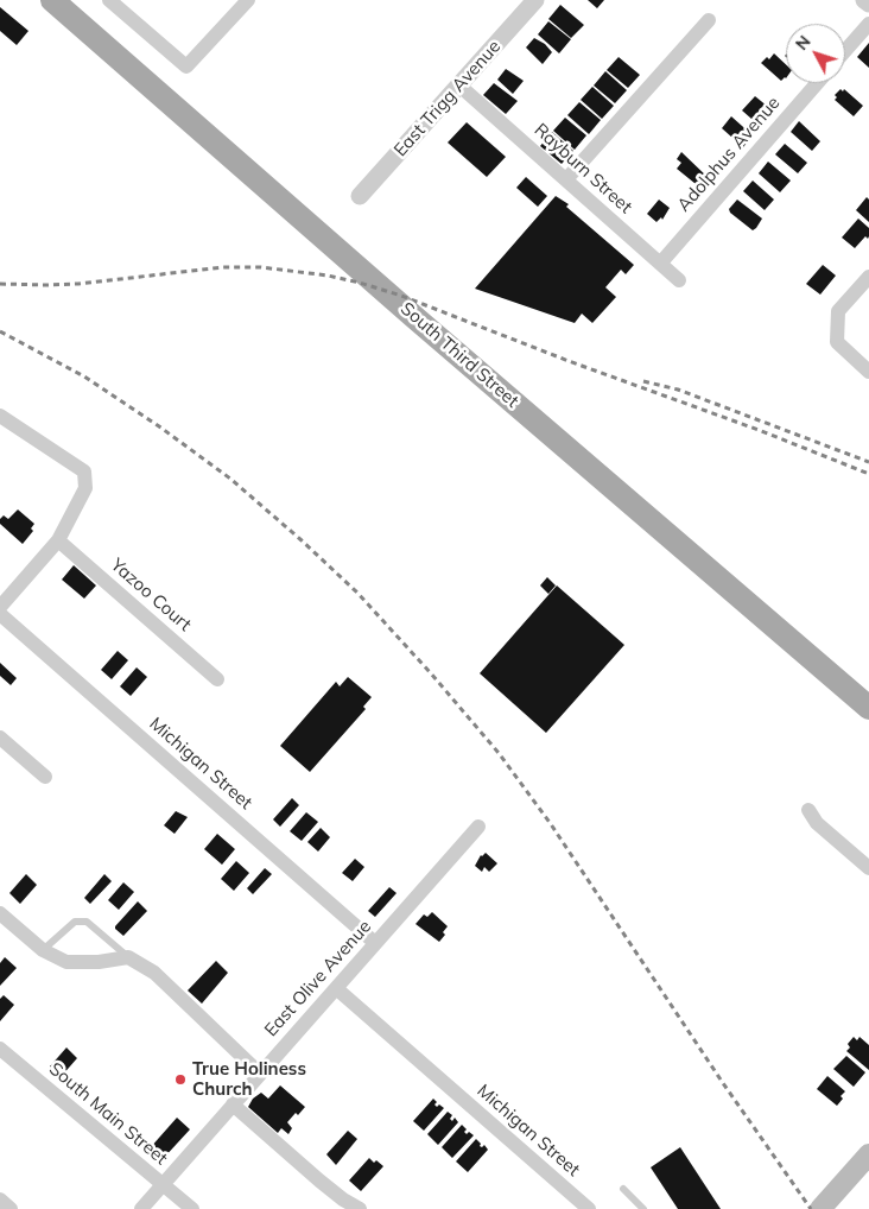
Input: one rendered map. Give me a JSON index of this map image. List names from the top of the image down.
{
  "streets": {
    "main road": ["South Third Street"],
    "street": [
      "East Trigg Avenue",
      "Adolphus Avenue",
      "Rayburn Street",
      "Yazoo Court",
      "Michigan Street",
      "East Olive Avenue",
      "South Main Street"
    ]
  },
  "crossings": [
    ["East Trigg Avenue", "Rayburn Street"],
    ["Adolphus Avenue", "Rayburn Street"],
    ["Michigan Street", "East Olive Avenue"],
    ["East Olive Avenue", "South Main Street"]
  ],
  "places": ["True Holiness Church"],
  "north": "top left"
}
